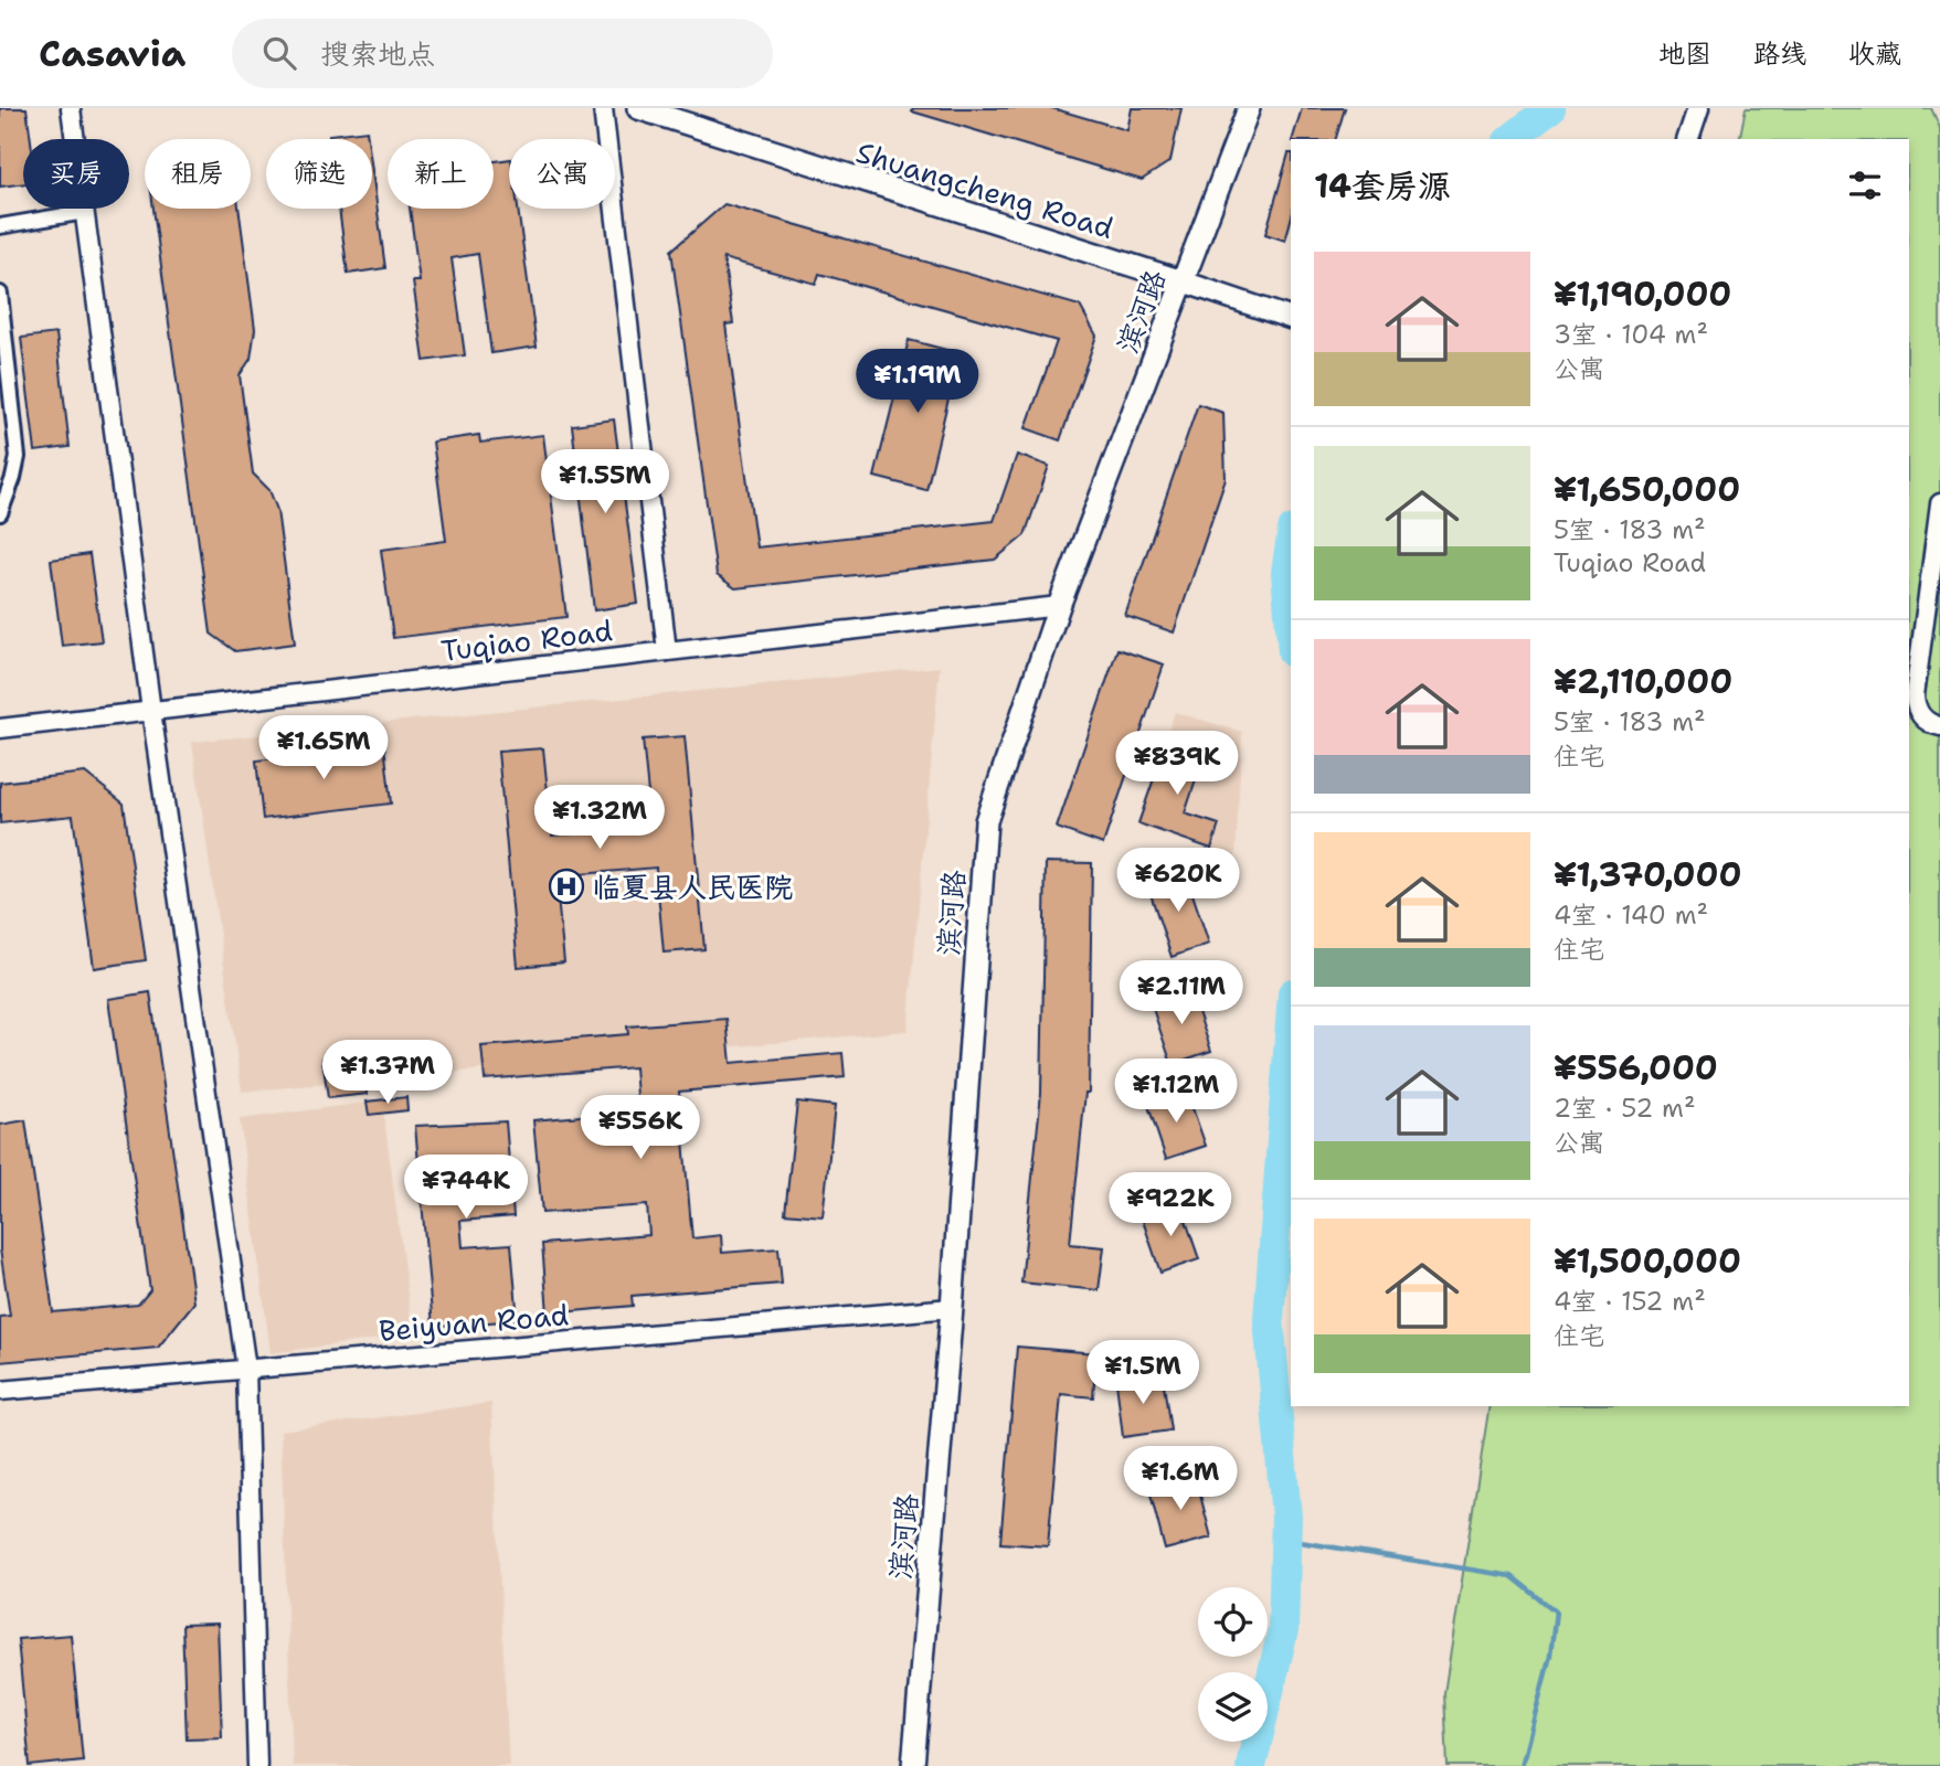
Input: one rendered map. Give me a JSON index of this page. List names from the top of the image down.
{
  "streets": {
    "main road": ["Shuangcheng Road", "滨河路"],
    "street": ["Tuqiao Road", "Beiyuan Road"]
  },
  "crossings": [
    ["Shuangcheng Road", "滨河路"],
    ["滨河路", "Tuqiao Road"],
    ["滨河路", "Beiyuan Road"]
  ],
  "places": {
    "hospital": ["临夏县人民医院"]
  },
  "page": {
    "header": "Casavia",
    "search": "搜索地点",
    "nav": ["地图", "路线", "收藏"],
    "chip": [
      "买房",
      "租房",
      "筛选",
      "新上",
      "公寓"
    ],
    "heading": "14套房源",
    "list": [
      {
        "name": "¥1,190,000",
        "note": "3室 · 104 m² · 公寓"
      },
      {
        "name": "¥1,650,000",
        "note": "5室 · 183 m² · Tuqiao Road"
      },
      {
        "name": "¥2,110,000",
        "note": "5室 · 183 m² · 住宅"
      },
      {
        "name": "¥1,370,000",
        "note": "4室 · 140 m² · 住宅"
      },
      {
        "name": "¥556,000",
        "note": "2室 · 52 m² · 公寓"
      },
      {
        "name": "¥1,500,000",
        "note": "4室 · 152 m² · 住宅"
      }
    ],
    "price": [
      "¥1.19M",
      "¥1.55M",
      "¥1.65M",
      "¥839K",
      "¥1.32M",
      "¥620K",
      "¥2.11M",
      "¥1.37M",
      "¥1.12M",
      "¥556K",
      "¥744K",
      "¥922K",
      "¥1.5M",
      "¥1.6M"
    ]
  }
}
